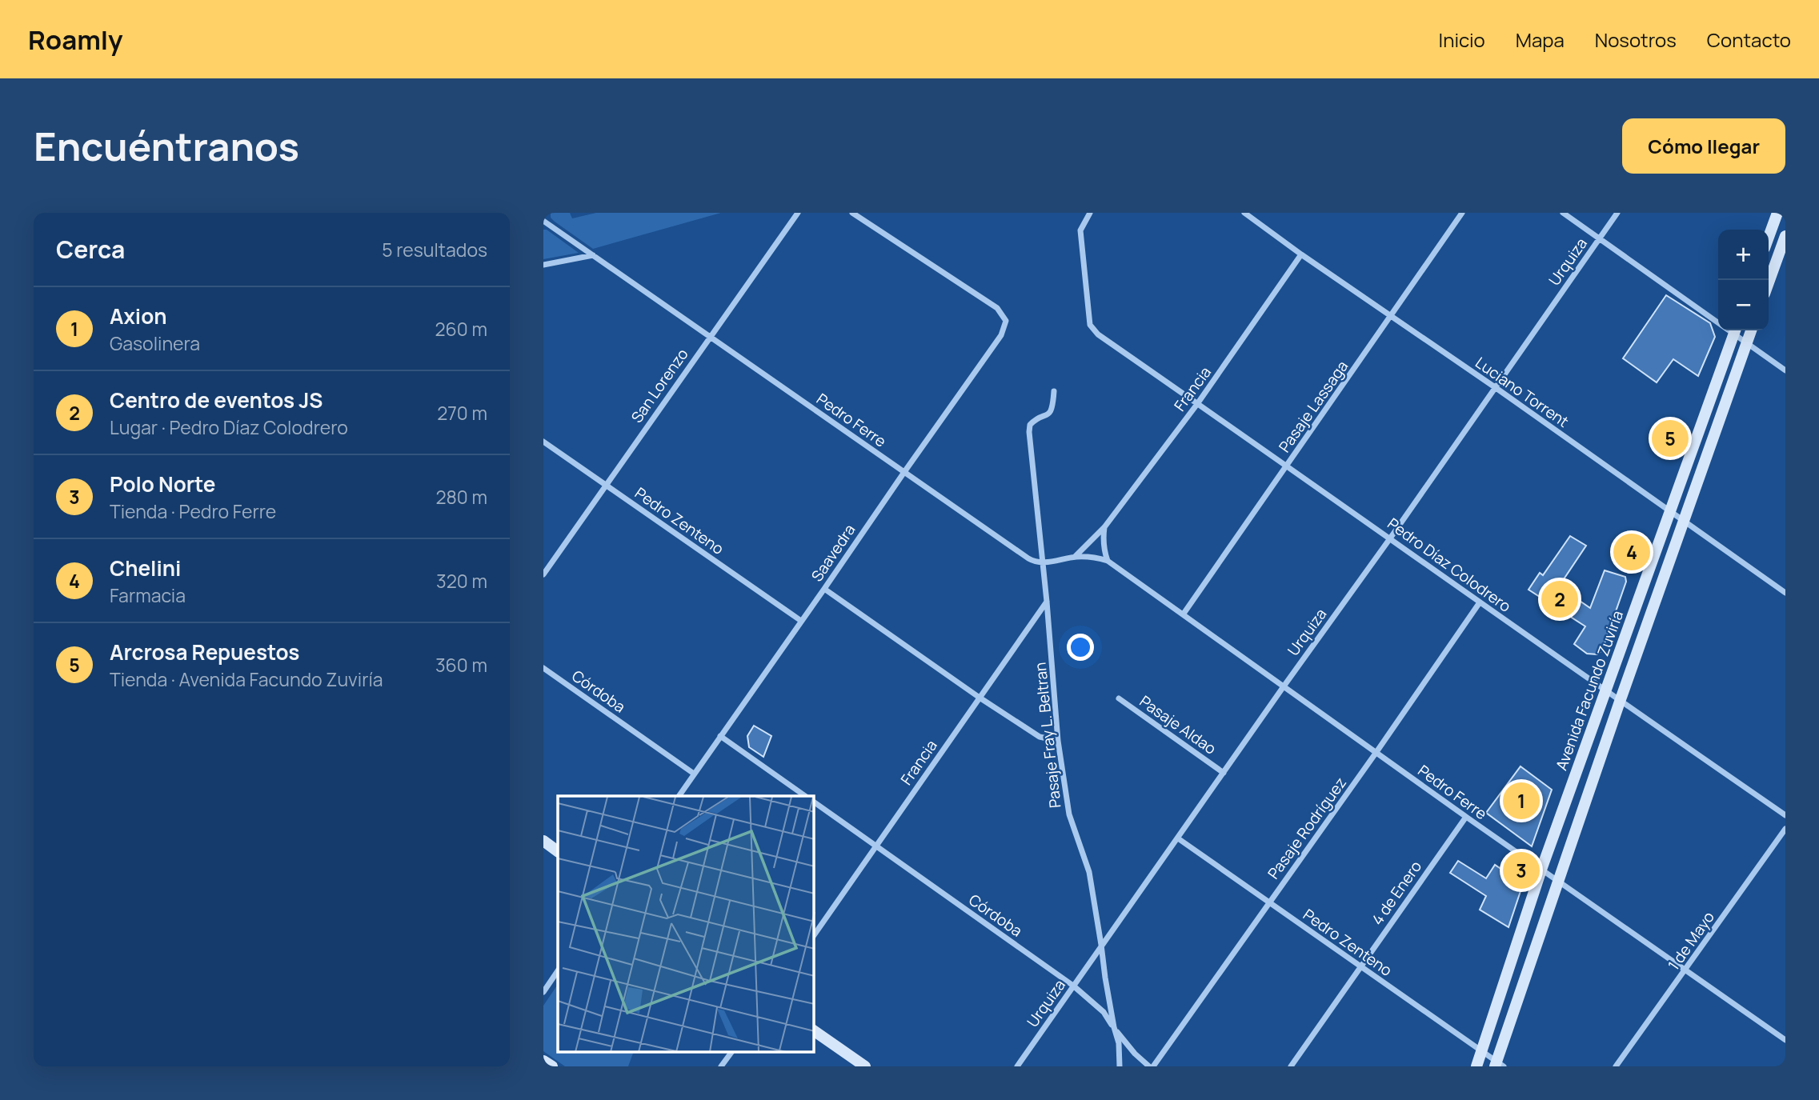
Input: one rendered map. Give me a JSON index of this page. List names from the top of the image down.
{
  "streets": {
    "main road": ["Avenida Facundo Zuviría"],
    "street": [
      "Urquiza",
      "San Lorenzo",
      "Francia",
      "Luciano Torrent",
      "Pasaje Lassaga",
      "Pedro Ferre",
      "Pedro Zenteno",
      "Saavedra",
      "Pedro Díaz Colodrero",
      "Córdoba",
      "Pasaje Aldao",
      "Pasaje Fray L. Beltran",
      "Pasaje Rodríguez",
      "4 de Enero",
      "1 de Mayo"
    ]
  },
  "crossings": [
    ["Urquiza", "Luciano Torrent"],
    ["Urquiza", "Pedro Ferre"],
    ["Urquiza", "Pedro Zenteno"],
    ["Urquiza", "Pedro Díaz Colodrero"],
    ["Urquiza", "Córdoba"],
    ["Urquiza", "Pasaje Aldao"],
    ["Urquiza", "Pasaje Fray L. Beltran"],
    ["San Lorenzo", "Pedro Ferre"],
    ["San Lorenzo", "Pedro Zenteno"],
    ["Francia", "Luciano Torrent"],
    ["Francia", "Pedro Ferre"],
    ["Francia", "Pedro Díaz Colodrero"],
    ["Francia", "Córdoba"],
    ["Francia", "Pasaje Fray L. Beltran"],
    ["Luciano Torrent", "Pasaje Lassaga"],
    ["Luciano Torrent", "Avenida Facundo Zuviría"],
    ["Pasaje Lassaga", "Pedro Ferre"],
    ["Pasaje Lassaga", "Pedro Díaz Colodrero"],
    ["Pedro Ferre", "Saavedra"],
    ["Pedro Ferre", "Avenida Facundo Zuviría"],
    ["Pedro Ferre", "Pasaje Fray L. Beltran"],
    ["Pedro Ferre", "Pasaje Rodríguez"],
    ["Pedro Ferre", "4 de Enero"],
    ["Pedro Ferre", "1 de Mayo"],
    ["Pedro Zenteno", "Saavedra"],
    ["Pedro Zenteno", "Avenida Facundo Zuviría"],
    ["Pedro Zenteno", "Pasaje Rodríguez"],
    ["Pedro Zenteno", "4 de Enero"],
    ["Saavedra", "Córdoba"],
    ["Pedro Díaz Colodrero", "Avenida Facundo Zuviría"],
    ["Pedro Díaz Colodrero", "Pasaje Rodríguez"],
    ["Córdoba", "Pasaje Fray L. Beltran"],
    ["Córdoba", "Pasaje Rodríguez"]
  ],
  "page": {
    "header": "Roamly",
    "nav": [
      "Inicio",
      "Mapa",
      "Nosotros",
      "Contacto"
    ],
    "buttons": "Cómo llegar",
    "title": "Encuéntranos",
    "heading": ["Cerca", "5 resultados"],
    "map_buttons": ["+", "−"],
    "list": [
      {
        "mark": "1",
        "name": "Axion",
        "note": "Gasolinera",
        "value": "260 m"
      },
      {
        "mark": "2",
        "name": "Centro de eventos JS",
        "note": "Lugar · Pedro Díaz Colodrero",
        "value": "270 m"
      },
      {
        "mark": "3",
        "name": "Polo Norte",
        "note": "Tienda · Pedro Ferre",
        "value": "280 m"
      },
      {
        "mark": "4",
        "name": "Chelini",
        "note": "Farmacia",
        "value": "320 m"
      },
      {
        "mark": "5",
        "name": "Arcrosa Repuestos",
        "note": "Tienda · Avenida Facundo Zuviría",
        "value": "360 m"
      }
    ],
    "pins": [
      "5",
      "4",
      "2",
      "1",
      "3"
    ]
  }
}
